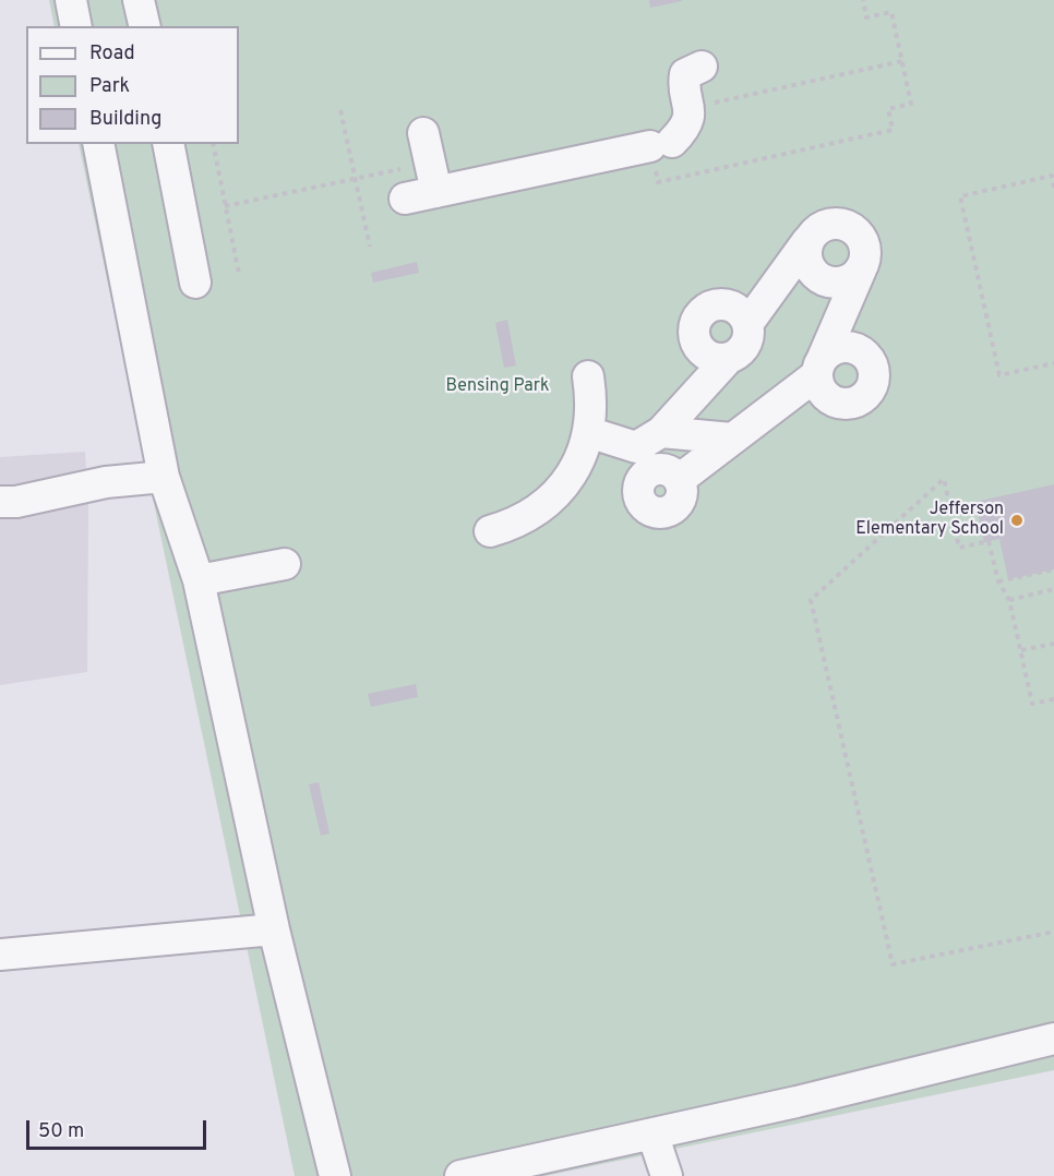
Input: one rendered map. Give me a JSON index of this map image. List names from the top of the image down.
{
  "parks": ["Bensing Park"],
  "places": ["Jefferson Elementary School"],
  "legend": ["Road", "Park", "Building"],
  "scale_bar": "50 m"
}
